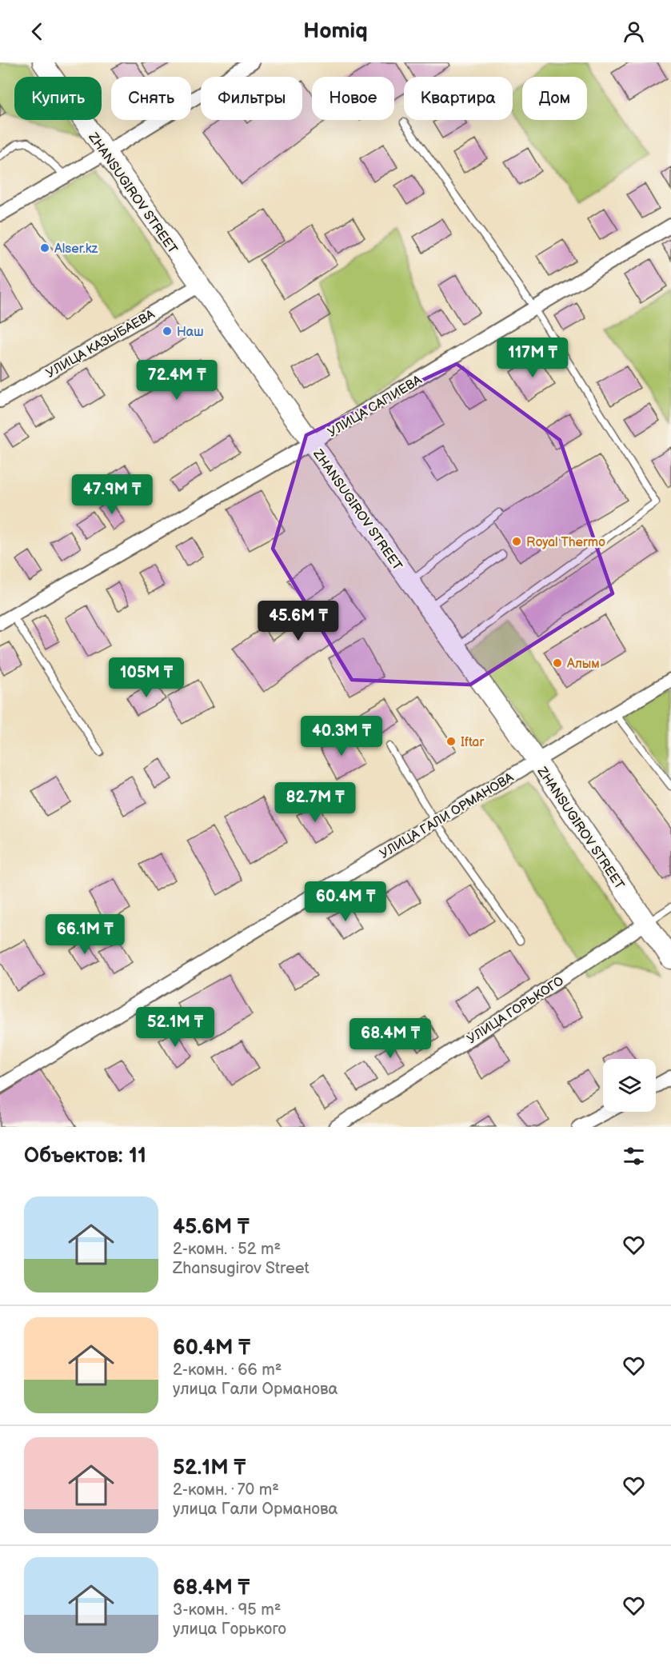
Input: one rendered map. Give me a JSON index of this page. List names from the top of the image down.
{
  "streets": {
    "main road": ["ZHANSUGIROV STREET"],
    "street": [
      "УЛИЦА КАЗЫБАЕВА",
      "УЛИЦА САПИЕВА",
      "УЛИЦА ГАЛИ ОРМАНОВА",
      "УЛИЦА ГОРЬКОГО"
    ]
  },
  "crossings": [
    ["ZHANSUGIROV STREET", "УЛИЦА КАЗЫБАЕВА"],
    ["ZHANSUGIROV STREET", "УЛИЦА САПИЕВА"],
    ["ZHANSUGIROV STREET", "УЛИЦА ГАЛИ ОРМАНОВА"],
    ["ZHANSUGIROV STREET", "УЛИЦА ГОРЬКОГО"]
  ],
  "places": [
    "Alser.kz",
    "Наш",
    "Royal Thermo",
    "Алым",
    "Iftar"
  ],
  "page": {
    "header": "Homiq",
    "chip": [
      "Купить",
      "Снять",
      "Фильтры",
      "Новое",
      "Квартира",
      "Дом"
    ],
    "price": [
      "117M ₸",
      "72.4M ₸",
      "47.9M ₸",
      "45.6M ₸",
      "105M ₸",
      "40.3M ₸",
      "82.7M ₸",
      "60.4M ₸",
      "66.1M ₸",
      "52.1M ₸",
      "68.4M ₸"
    ],
    "heading": "Объектов: 11",
    "list": [
      {
        "name": "45.6M ₸",
        "note": "2-комн. · 52 m² · Zhansugirov Street"
      },
      {
        "name": "60.4M ₸",
        "note": "2-комн. · 66 m² · улица Гали Орманова"
      },
      {
        "name": "52.1M ₸",
        "note": "2-комн. · 70 m² · улица Гали Орманова"
      },
      {
        "name": "68.4M ₸",
        "note": "3-комн. · 95 m² · улица Горького"
      }
    ]
  }
}
